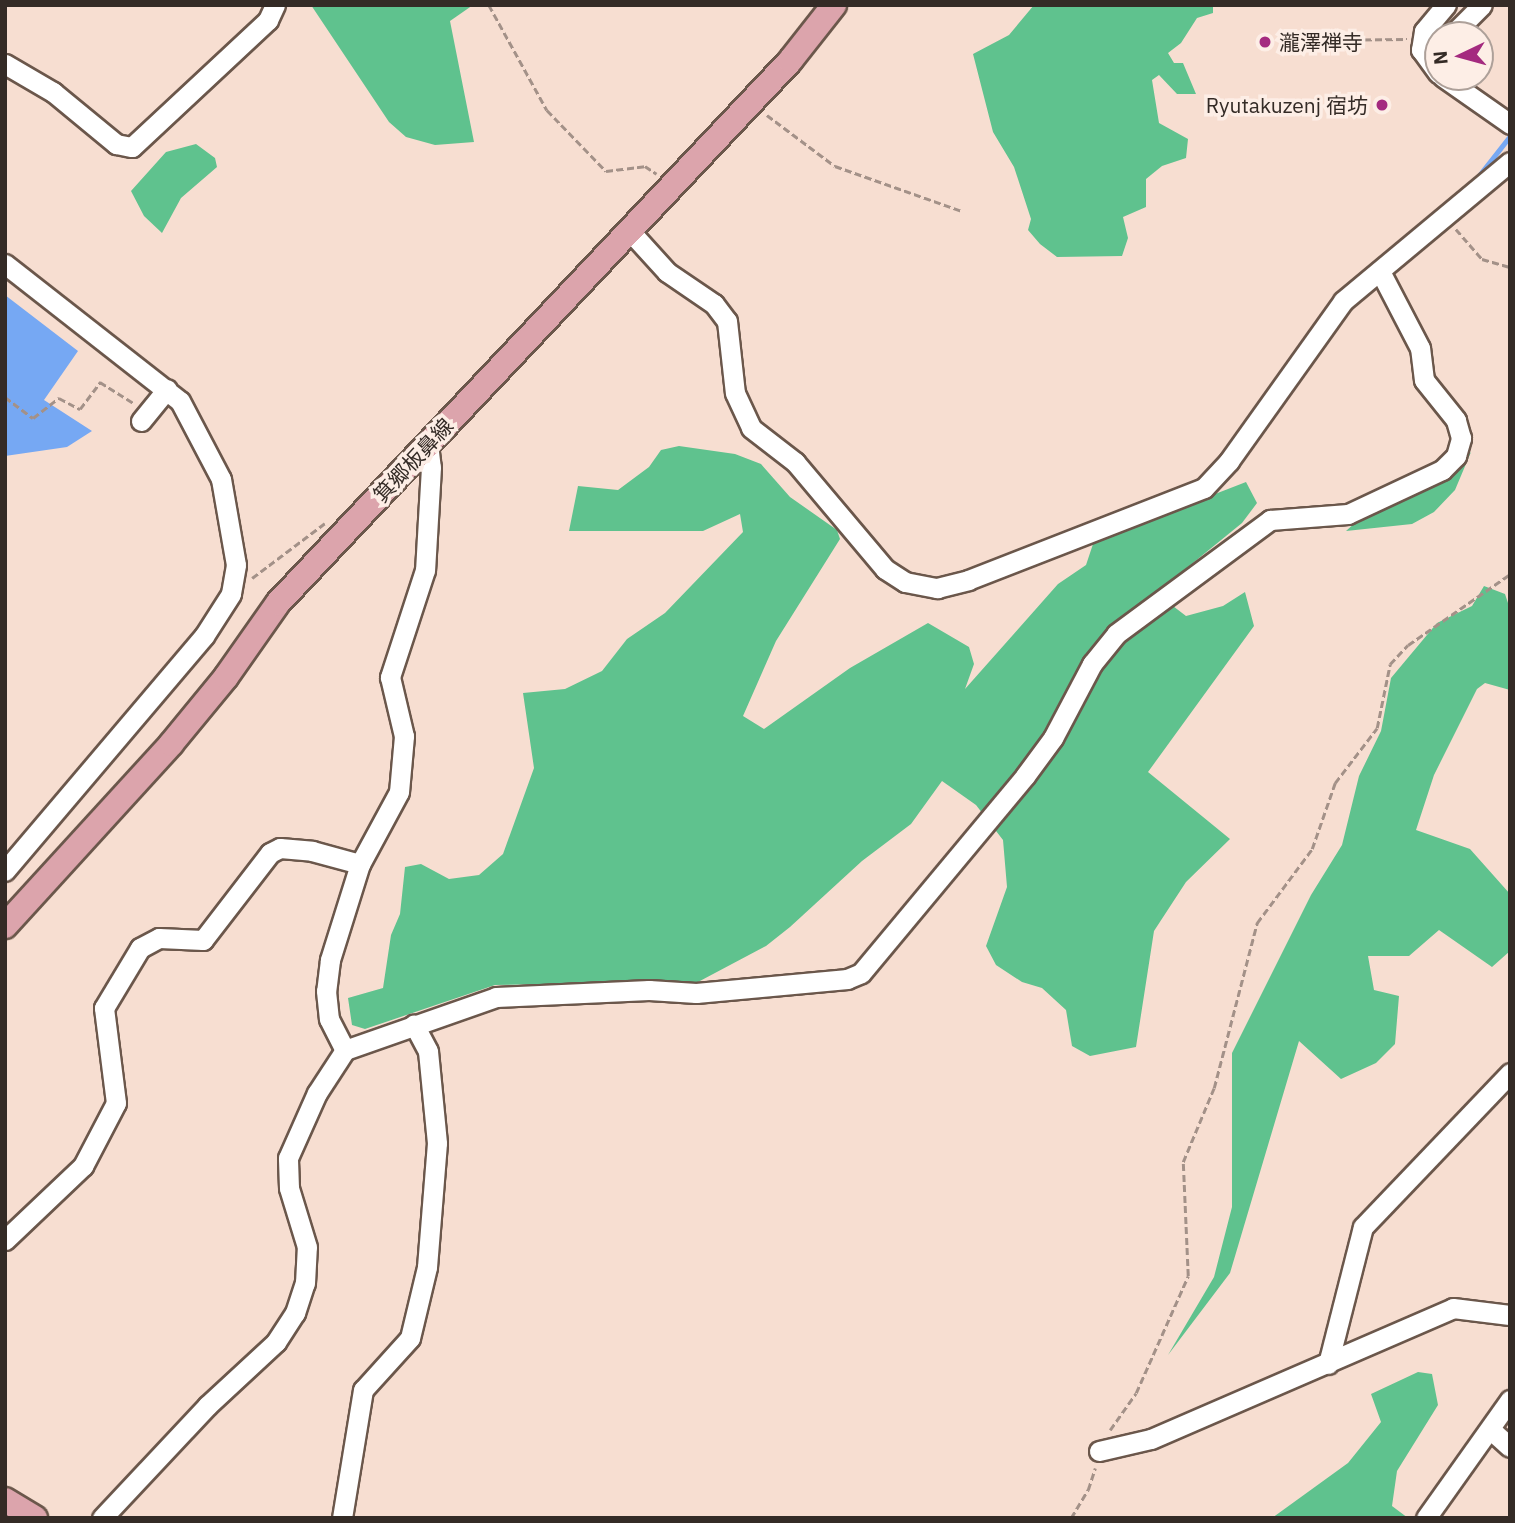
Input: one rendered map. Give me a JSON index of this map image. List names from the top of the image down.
{
  "streets": {
    "main road": ["箕郷板鼻線"]
  },
  "places": ["瀧澤禅寺", "Ryutakuzenj 宿坊"],
  "north": "left"
}
